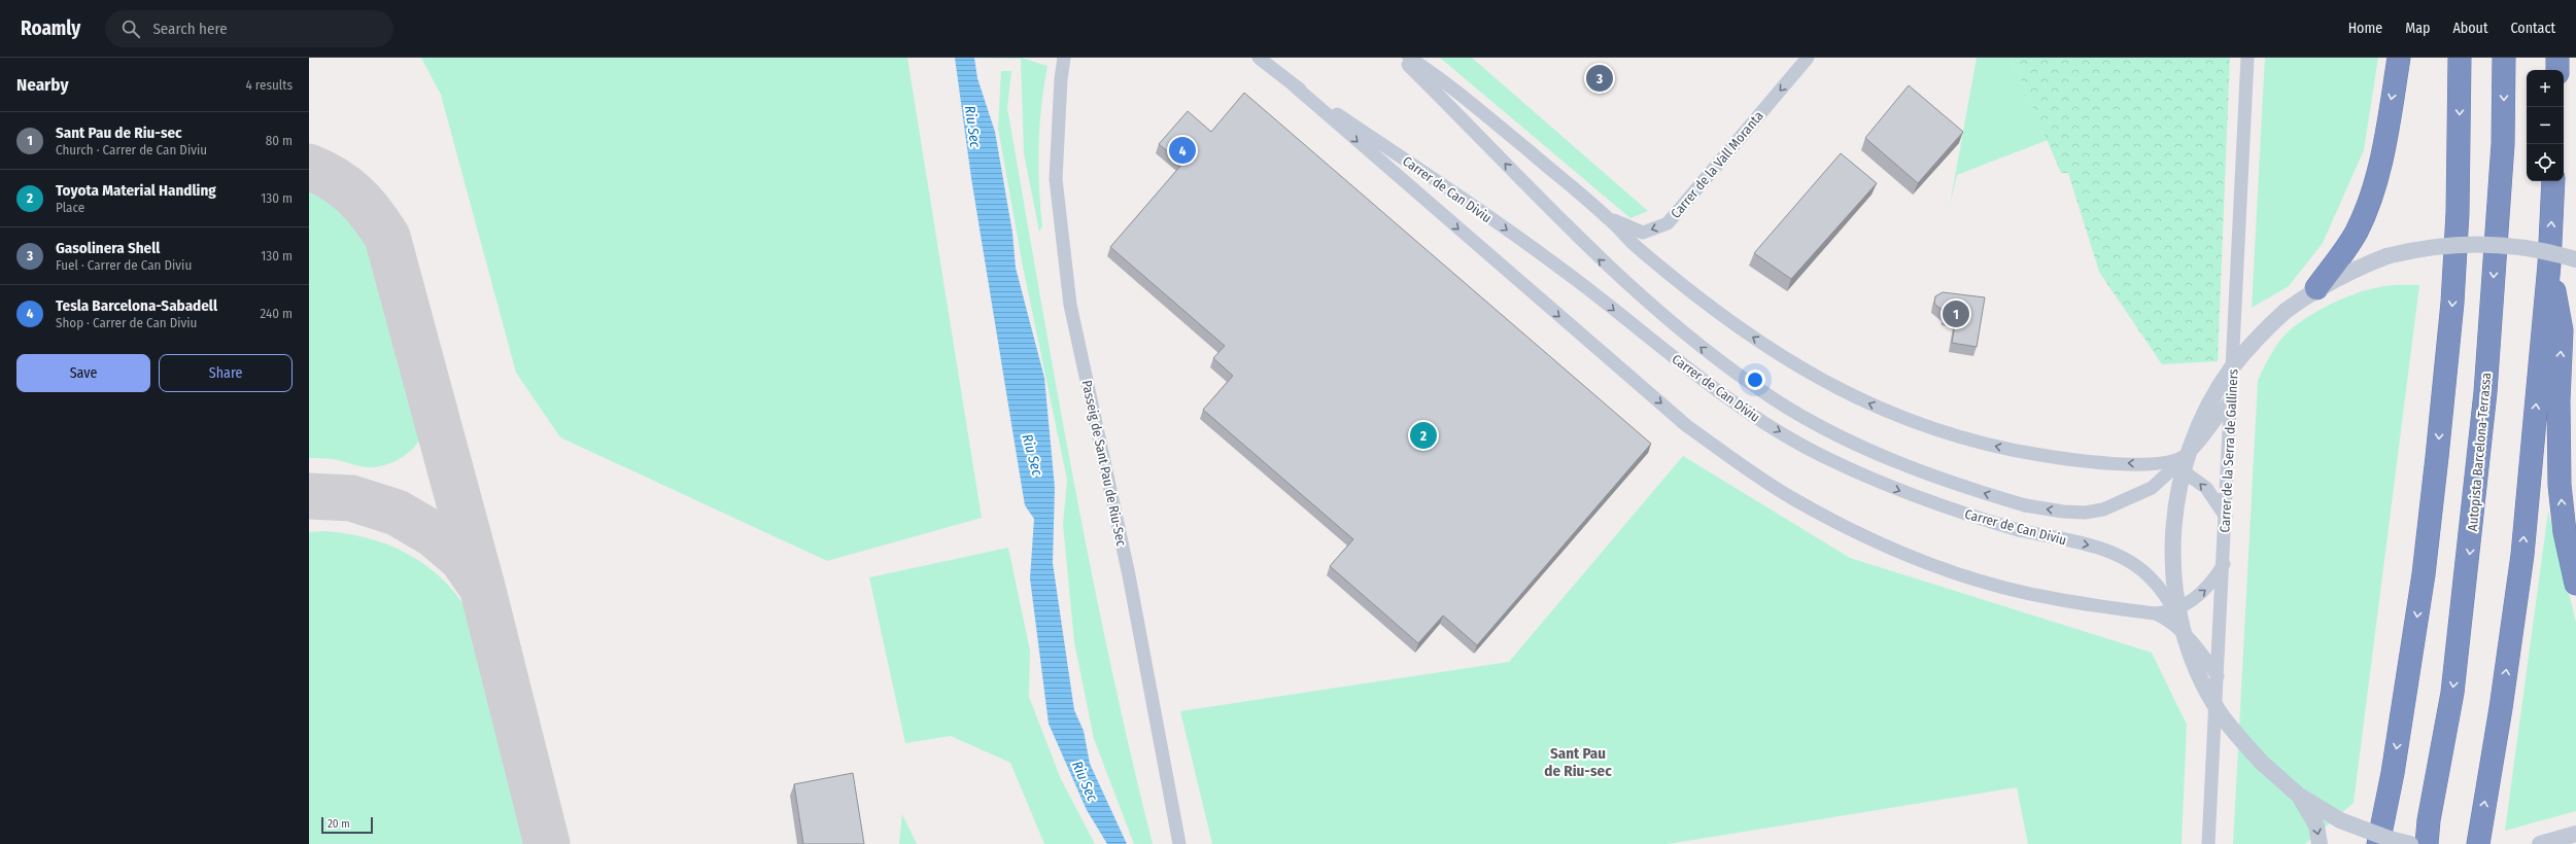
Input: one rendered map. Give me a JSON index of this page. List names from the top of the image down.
{
  "streets": {
    "highway": ["Autopista Barcelona-Terrassa"],
    "street": [
      "Carrer de la Vall Moranta",
      "Carrer de Can Diviu",
      "Carrer de la Serra de Galliners",
      "Passeig de Sant Pau de Riu-Sec"
    ]
  },
  "crossings": [
    ["Carrer de Can Diviu", "Carrer de la Serra de Galliners"]
  ],
  "one_way": ["Carrer de la Vall Moranta"],
  "districts": ["Sant Pau de Riu-sec"],
  "water": ["Riu Sec"],
  "scale_bar": "20 m",
  "page": {
    "header": "Roamly",
    "search": "Search here",
    "nav": [
      "Home",
      "Map",
      "About",
      "Contact"
    ],
    "heading": ["Nearby", "4 results"],
    "pins": [
      "3",
      "4",
      "1",
      "2"
    ],
    "map_buttons": ["+", "−"],
    "list": [
      {
        "mark": "1",
        "name": "Sant Pau de Riu-sec",
        "note": "Church · Carrer de Can Diviu",
        "value": "80 m"
      },
      {
        "mark": "2",
        "name": "Toyota Material Handling",
        "note": "Place",
        "value": "130 m"
      },
      {
        "mark": "3",
        "name": "Gasolinera Shell",
        "note": "Fuel · Carrer de Can Diviu",
        "value": "130 m"
      },
      {
        "mark": "4",
        "name": "Tesla Barcelona-Sabadell",
        "note": "Shop · Carrer de Can Diviu",
        "value": "240 m"
      }
    ],
    "buttons": ["Save", "Share"],
    "scale": "20 m"
  }
}
